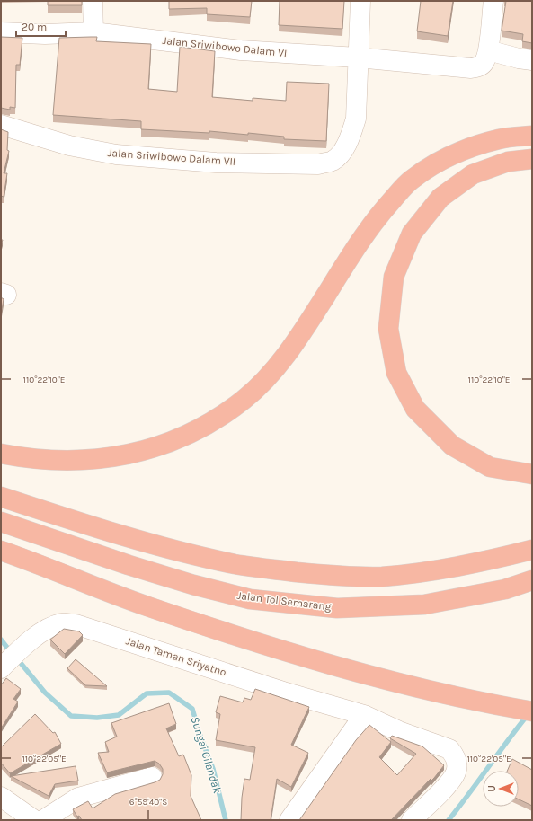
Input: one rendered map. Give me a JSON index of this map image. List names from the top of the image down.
{
  "streets": {
    "highway": ["Jalan Tol Semarang"],
    "street": ["Jalan Sriwibowo Dalam VI", "Jalan Sriwibowo Dalam VII", "Jalan Taman Sriyatno"]
  },
  "crossings": [
    ["Jalan Sriwibowo Dalam VI", "Jalan Sriwibowo Dalam VII"]
  ],
  "water": ["Sungai Cilandak"],
  "scale_bar": "20 m",
  "north": "left",
  "coordinates": ["110°22'10\"E", "110°22'05\"E", "6°59'40\"S"]
}
